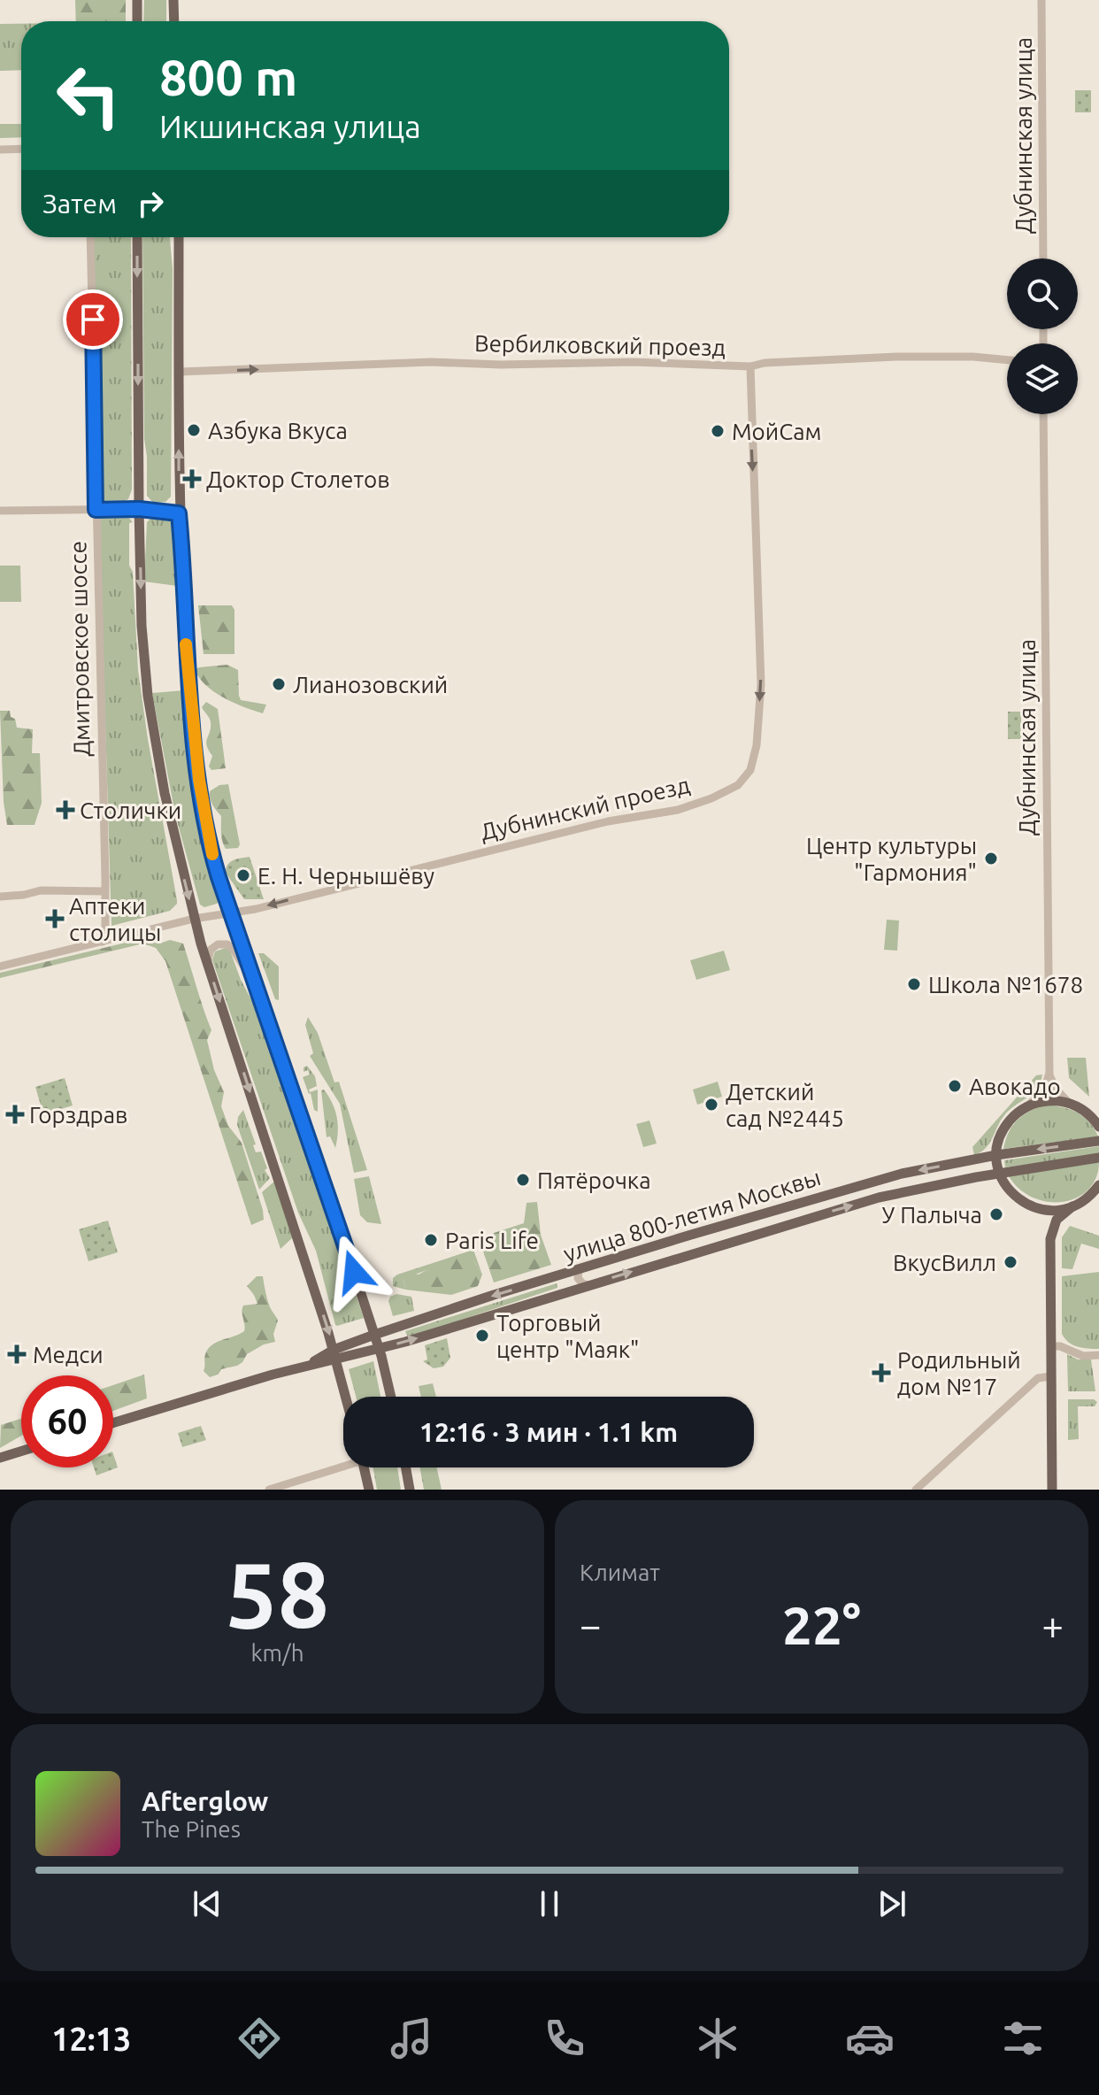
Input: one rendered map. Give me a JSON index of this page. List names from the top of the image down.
{
  "streets": {
    "main road": ["улица 800-летия Москвы"],
    "street": [
      "Дубнинская улица",
      "Вербилковский проезд",
      "Дмитровское шоссе",
      "Дубнинский проезд"
    ]
  },
  "crossings": [
    ["Вербилковский проезд", "Дубнинский проезд"]
  ],
  "one_way": ["Вербилковский проезд"],
  "places": {
    "other": [
      "Азбука Вкуса",
      "МойСам",
      "Лианозовский",
      "Центр культуры \"Гармония\"",
      "Е. Н. Чернышёву",
      "Школа №1678",
      "Авокадо",
      "Детский сад №2445",
      "Пятёрочка",
      "У Палыча",
      "Paris Life",
      "ВкусВилл",
      "Торговый центр \"Маяк\""
    ],
    "health": [
      "Доктор Столетов",
      "Столички",
      "Аптеки столицы",
      "Горздрав",
      "Медси",
      "Родильный дом №17"
    ]
  },
  "page": {
    "turn": ["800 m", "Икшинская улица"],
    "then": "Затем",
    "limit": "60",
    "trip": "12:16 · 3 мин · 1.1 km",
    "tile": [
      ["58", "km/h"],
      "Климат"
    ],
    "heat": ["−", "22°", "+"],
    "song": ["Afterglow", "The Pines"],
    "tabs": "12:13"
  }
}
